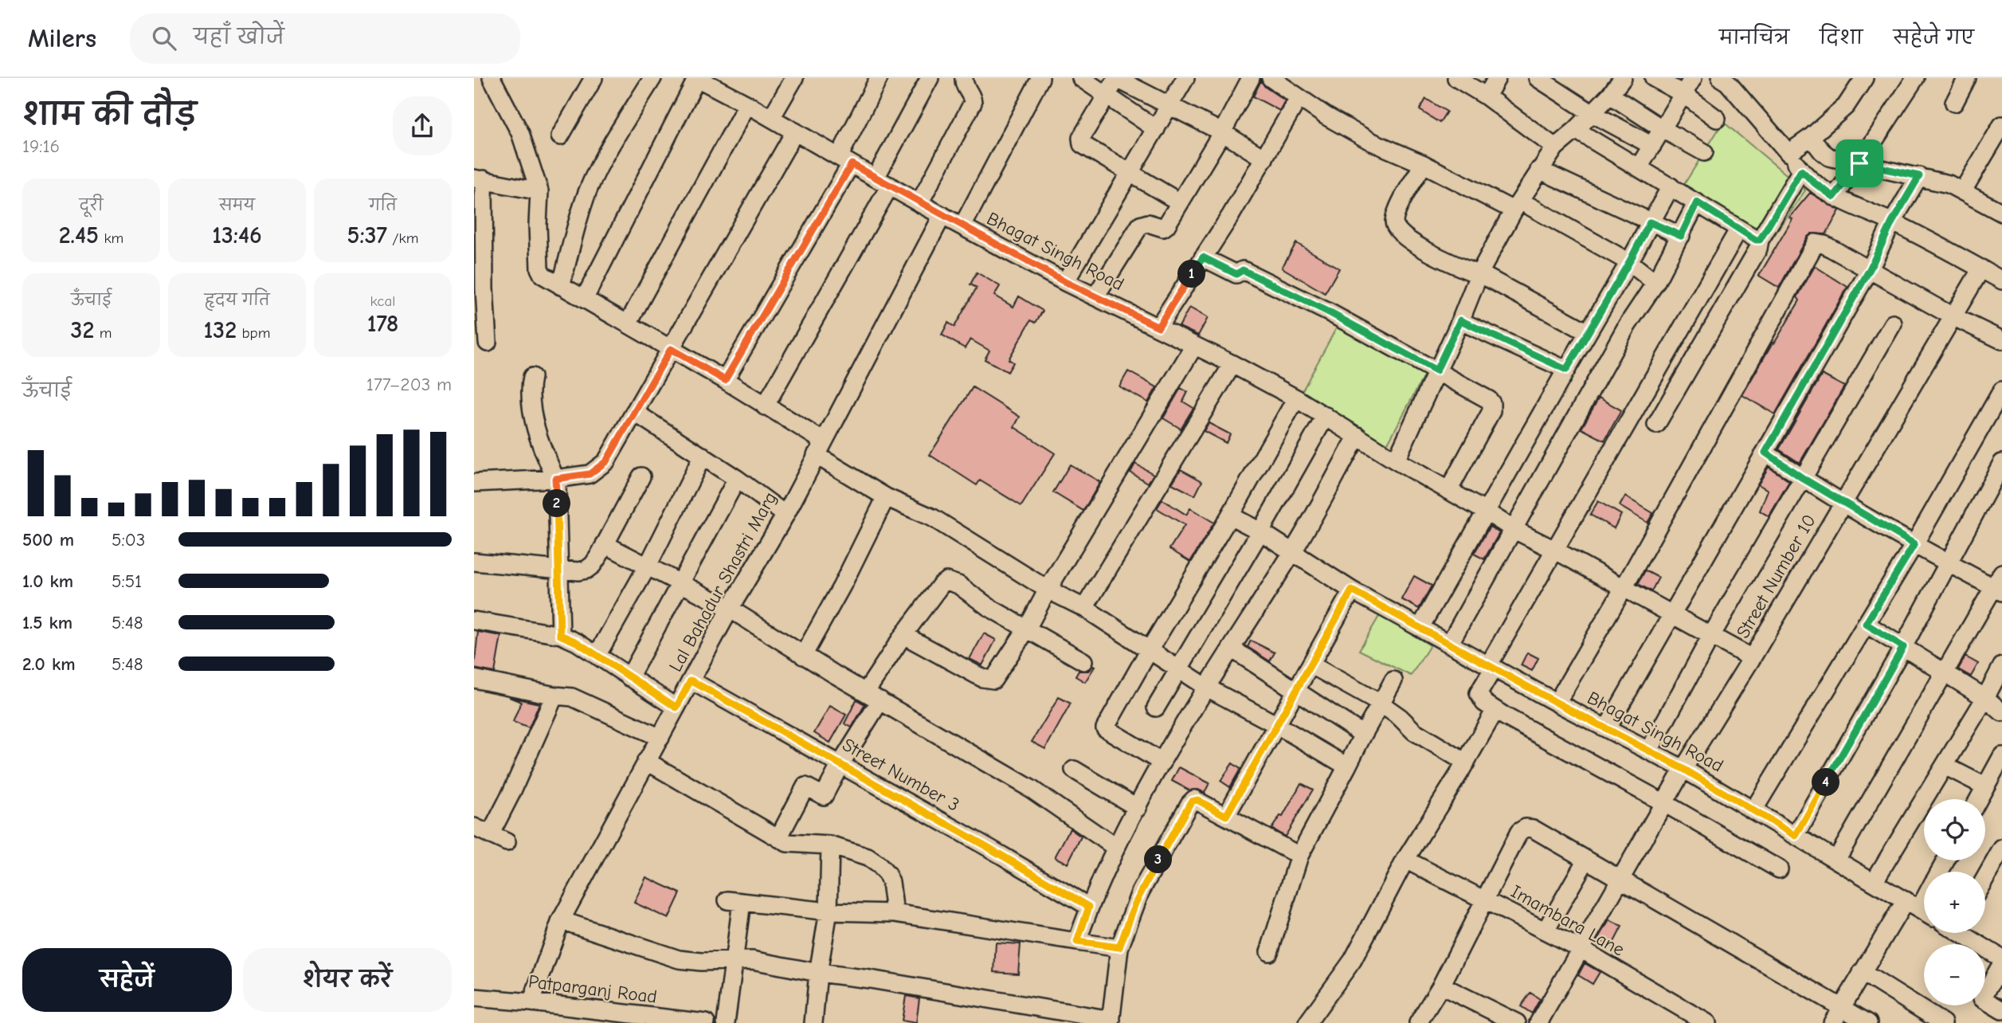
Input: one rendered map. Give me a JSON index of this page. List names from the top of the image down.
{
  "streets": {
    "street": [
      "Bhagat Singh Road",
      "Street Number 10",
      "Lal Bahadur Shastri Marg",
      "Street Number 3",
      "Imambara Lane",
      "Patparganj Road"
    ]
  },
  "crossings": [
    ["Bhagat Singh Road", "Street Number 10"],
    ["Bhagat Singh Road", "Lal Bahadur Shastri Marg"],
    ["Street Number 10", "Imambara Lane"],
    ["Lal Bahadur Shastri Marg", "Street Number 3"],
    ["Lal Bahadur Shastri Marg", "Patparganj Road"]
  ],
  "page": {
    "header": "Milers",
    "search": "यहाँ खोजें",
    "nav": ["मानचित्र", "दिशा", "सहेजे गए"],
    "heading": ["शाम की दौड़", "19:16"],
    "stats": [
      ["दूरी", "2.45 km"],
      ["समय", "13:46"],
      ["गति", "5:37 /km"],
      ["ऊँचाई", "32 m"],
      ["हृदय गति", "132 bpm"],
      ["kcal", "178"]
    ],
    "pins": [
      "1",
      "2",
      "4",
      "3"
    ],
    "chart": ["ऊँचाई", "177–203 m"],
    "list": [
      {
        "name": "500 m",
        "note": "5:03"
      },
      {
        "name": "1.0 km",
        "note": "5:51"
      },
      {
        "name": "1.5 km",
        "note": "5:48"
      },
      {
        "name": "2.0 km",
        "note": "5:48"
      }
    ],
    "map_buttons": ["+", "−"],
    "buttons": ["सहेजें", "शेयर करें"]
  }
}
